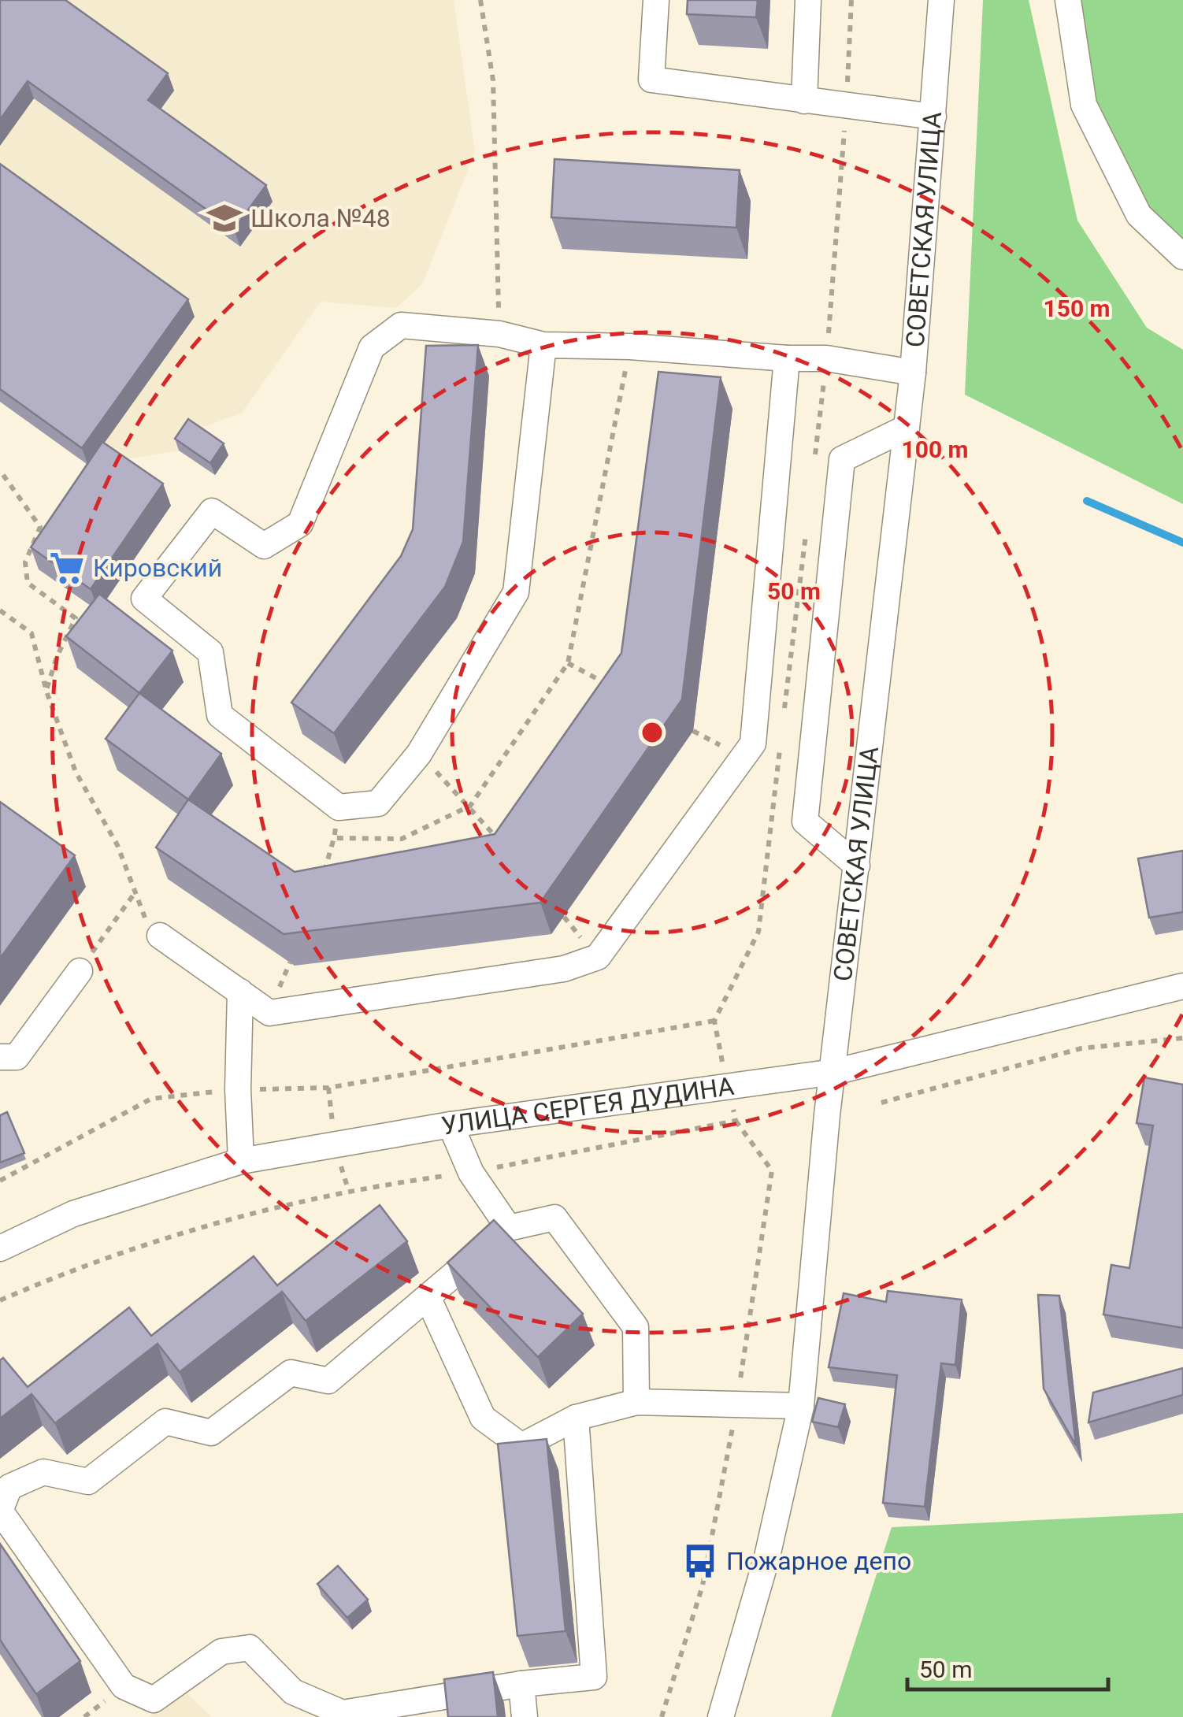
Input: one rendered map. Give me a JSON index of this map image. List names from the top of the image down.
{
  "streets": {
    "street": ["СОВЕТСКАЯ УЛИЦА", "УЛИЦА СЕРГЕЯ ДУДИНА"]
  },
  "crossings": [
    ["СОВЕТСКАЯ УЛИЦА", "УЛИЦА СЕРГЕЯ ДУДИНА"]
  ],
  "places": {
    "school or university": ["Школа №48"],
    "supermarket": ["Кировский"],
    "bus stop": ["Пожарное депо"]
  },
  "scale_bar": "50 m",
  "rings": ["150 m", "100 m", "50 m"]
}
